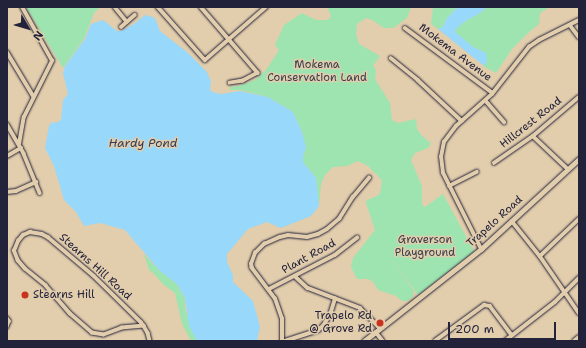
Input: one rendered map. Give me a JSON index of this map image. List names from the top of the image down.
{
  "streets": {
    "main road": ["Trapelo Road"],
    "street": [
      "Mokema Avenue",
      "Hillcrest Road",
      "Plant Road",
      "Stearns Hill Road"
    ]
  },
  "water": ["Hardy Pond"],
  "parks": ["Mokema Conservation Land", "Graverson Playground"],
  "places": ["Stearns Hill", "Trapelo Rd @ Grove Rd"],
  "scale_bar": "200 m",
  "north": "bottom right"
}
